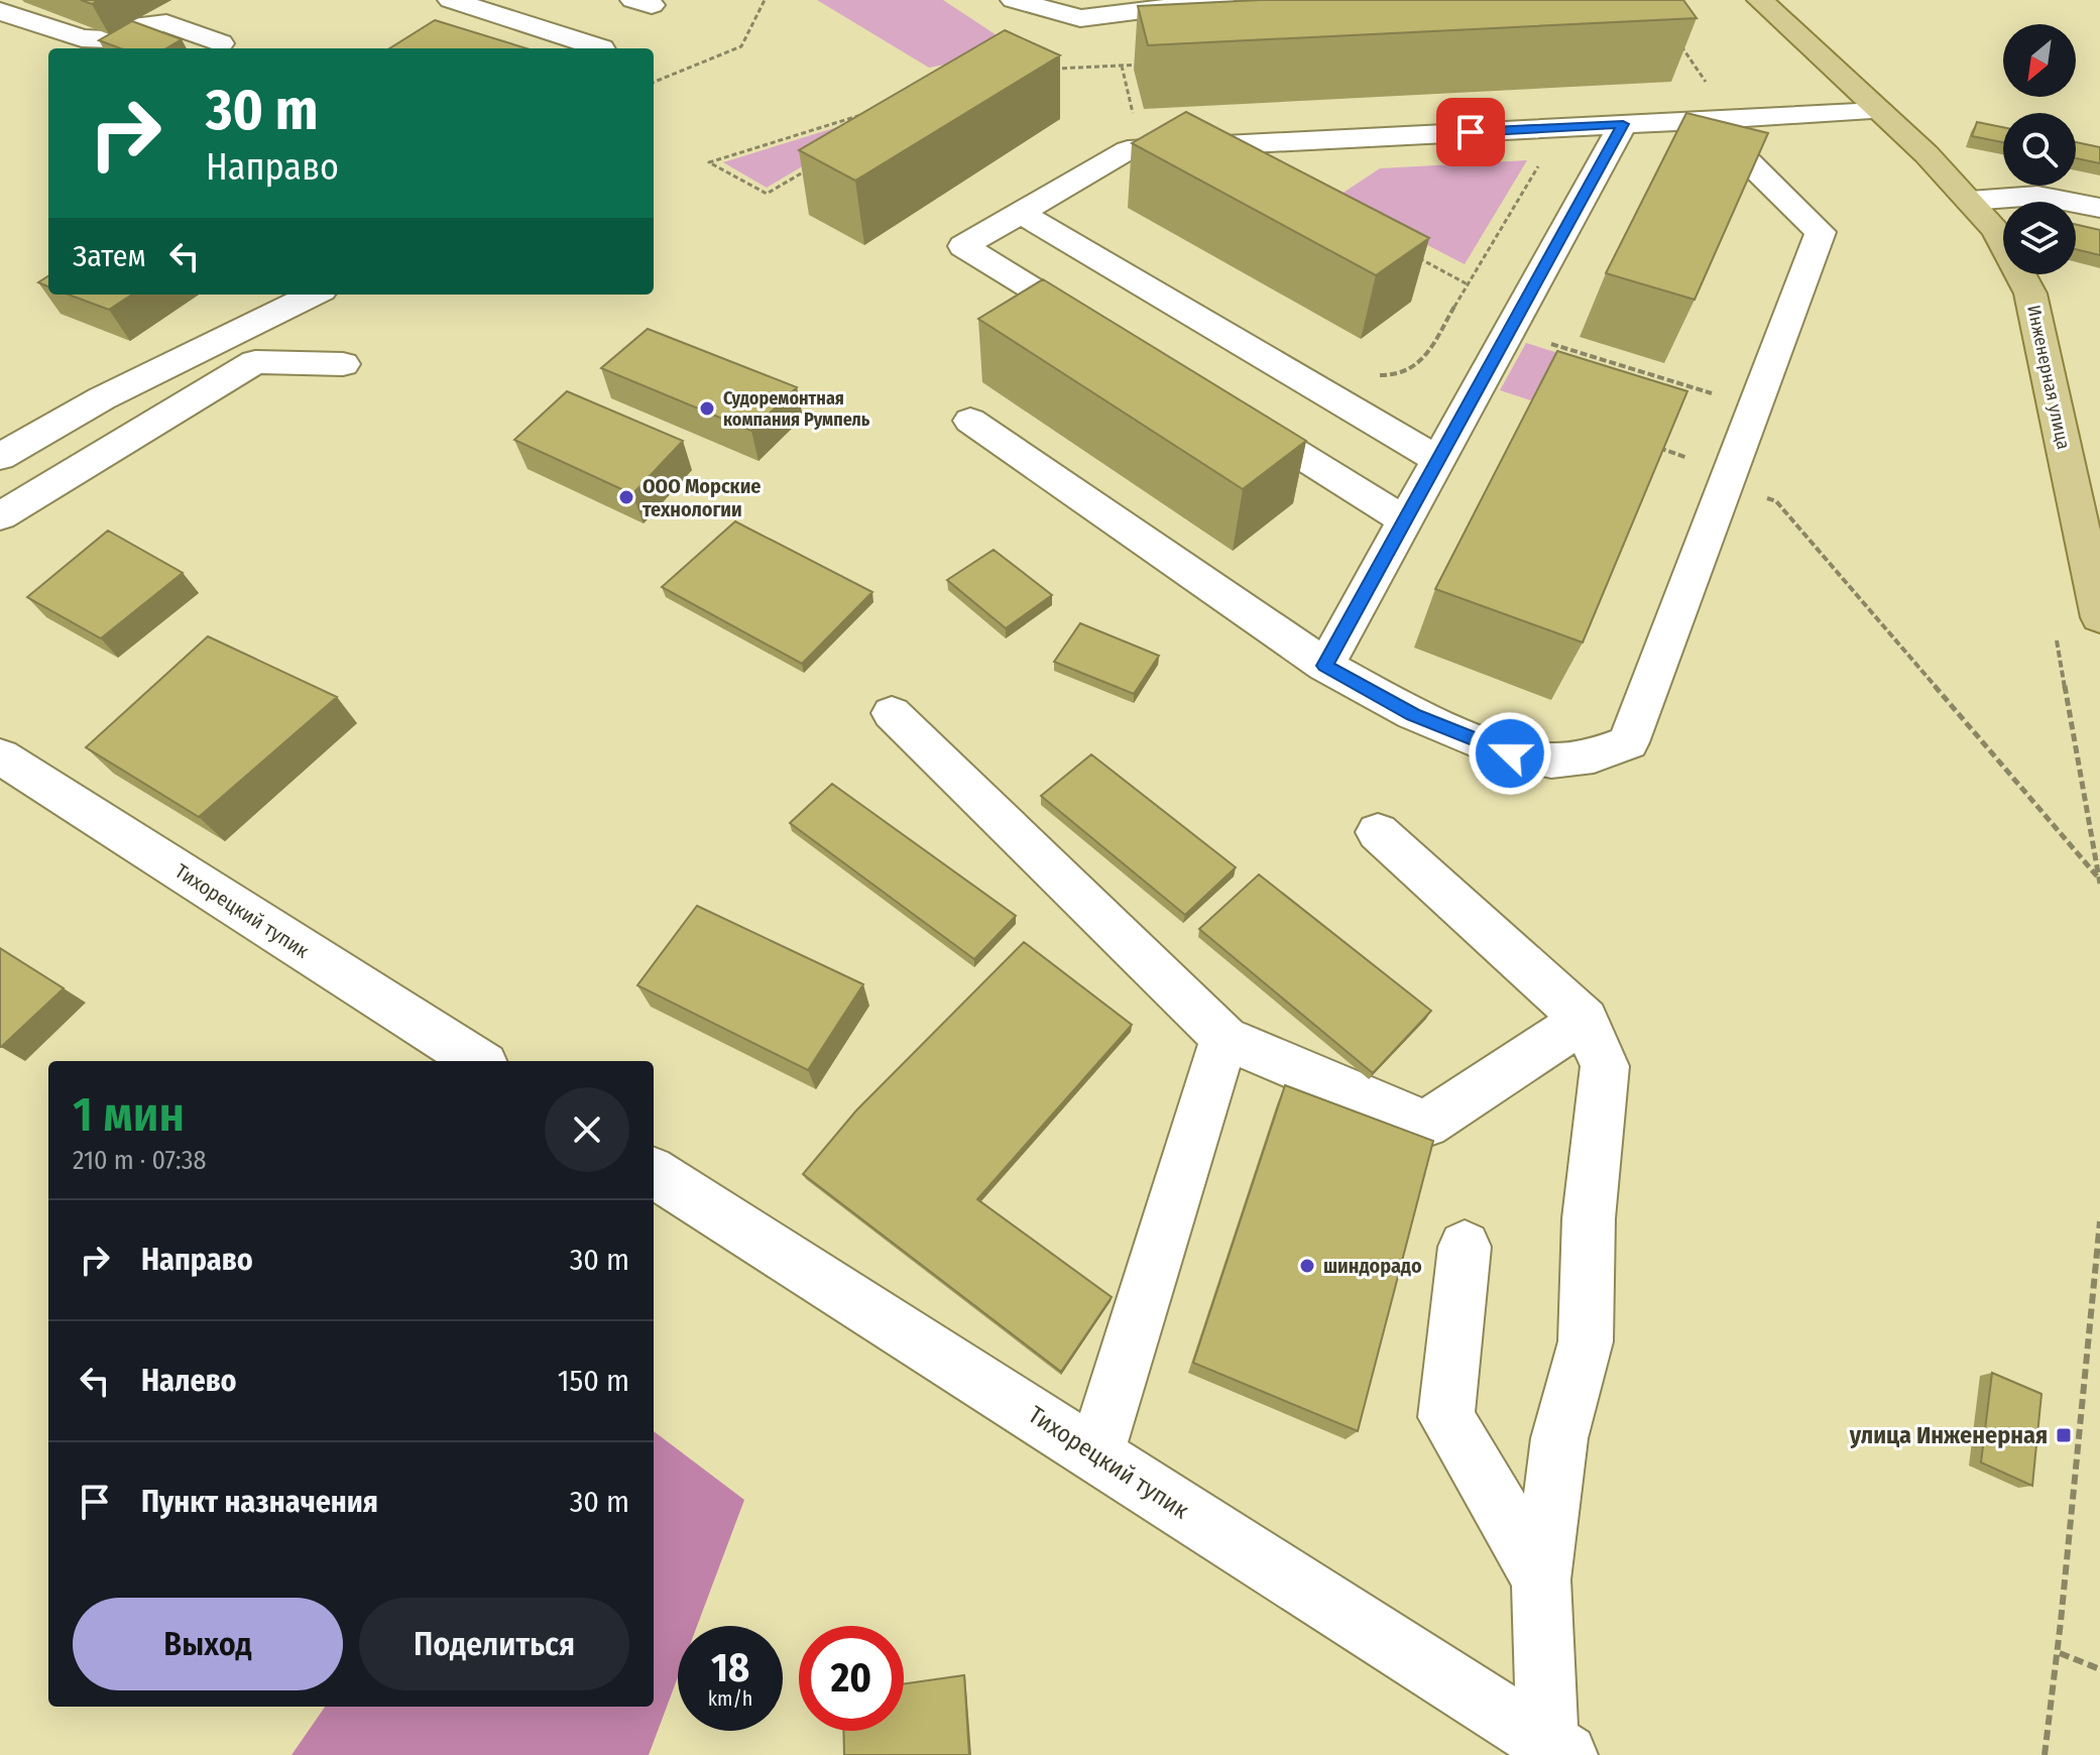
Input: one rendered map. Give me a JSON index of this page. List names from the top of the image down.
{
  "streets": {
    "main road": ["Инженерная улица"],
    "street": ["Тихорецкий тупик"]
  },
  "places": {
    "other": ["Судоремонтная компания Румпель", "ООО Морские технологии", "шиндорадо"],
    "transit": ["улица Инженерная"]
  },
  "north": "bottom left",
  "page": {
    "turn": ["30 m", "Направо"],
    "then": "Затем",
    "heading": ["1 мин", "210 m · 07:38"],
    "list": [
      {
        "name": "Направо",
        "value": "30 m"
      },
      {
        "name": "Налево",
        "value": "150 m"
      },
      {
        "name": "Пункт назначения",
        "value": "30 m"
      }
    ],
    "buttons": ["Выход", "Поделиться"],
    "speed": "18 km/h",
    "limit": "20"
  }
}
